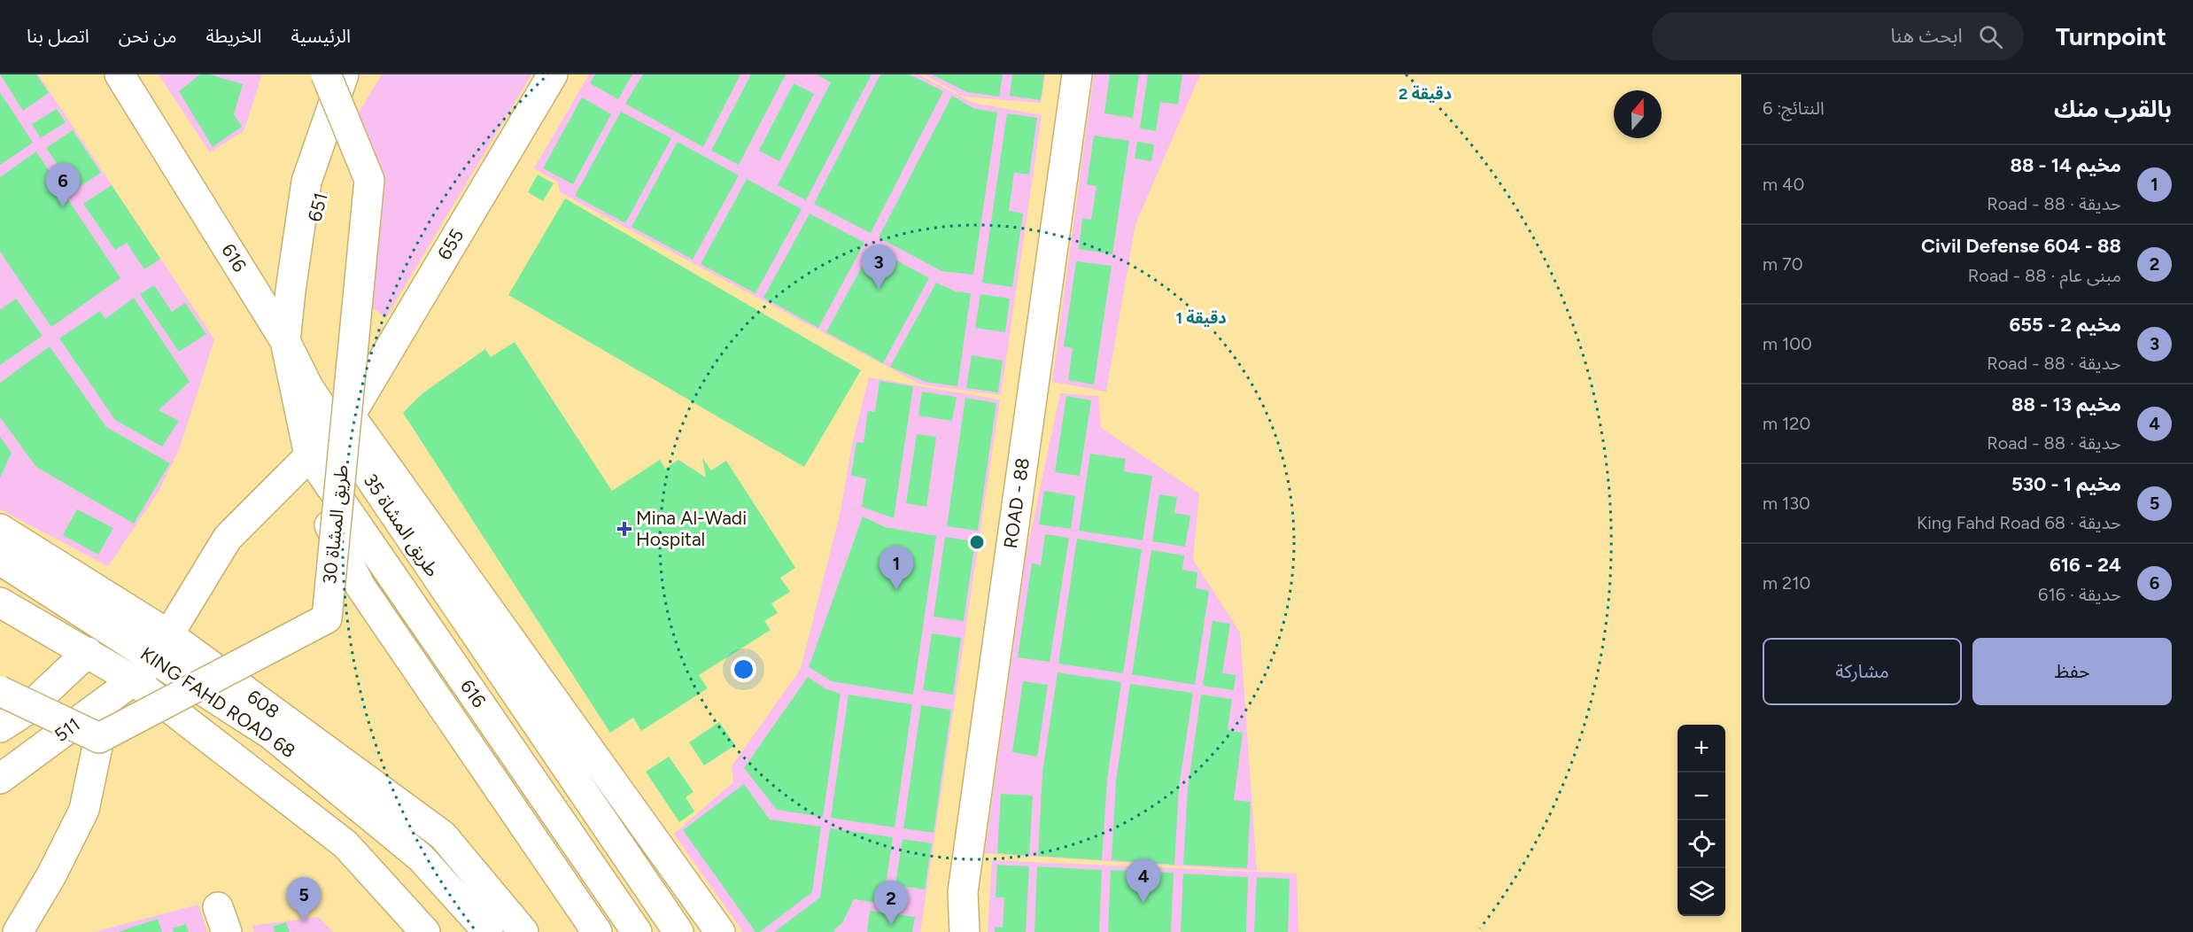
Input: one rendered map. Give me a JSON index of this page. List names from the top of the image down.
{
  "streets": {
    "street": [
      "651",
      "655",
      "616",
      "ROAD - 88",
      "طريق المشاة 30",
      "طريق المشاة 35",
      "KING FAHD ROAD 68",
      "608",
      "511"
    ]
  },
  "crossings": [
    ["651", "616"],
    ["651", "طريق المشاة 35"],
    ["655", "616"],
    ["655", "طريق المشاة 35"],
    ["655", "511"],
    ["616", "طريق المشاة 35"],
    ["616", "511"],
    ["KING FAHD ROAD 68", "608"],
    ["KING FAHD ROAD 68", "511"],
    ["608", "511"]
  ],
  "places": {
    "health": ["Mina Al-Wadi Hospital"]
  },
  "north": "top",
  "page": {
    "header": "Turnpoint",
    "search": "ابحث هنا",
    "nav": [
      "الرئيسية",
      "الخريطة",
      "من نحن",
      "اتصل بنا"
    ],
    "heading": ["بالقرب منك", "النتائج: 6"],
    "list": [
      {
        "mark": "1",
        "name": "مخيم 14 - 88",
        "note": "حديقة · Road - 88",
        "value": "40 m"
      },
      {
        "mark": "2",
        "name": "Civil Defense 604 - 88",
        "note": "مبنى عام · Road - 88",
        "value": "70 m"
      },
      {
        "mark": "3",
        "name": "مخيم 2 - 655",
        "note": "حديقة · Road - 88",
        "value": "100 m"
      },
      {
        "mark": "4",
        "name": "مخيم 13 - 88",
        "note": "حديقة · Road - 88",
        "value": "120 m"
      },
      {
        "mark": "5",
        "name": "مخيم 1 - 530",
        "note": "حديقة · King Fahd Road 68",
        "value": "130 m"
      },
      {
        "mark": "6",
        "name": "24 - 616",
        "note": "حديقة · 616",
        "value": "210 m"
      }
    ],
    "pins": [
      "6",
      "3",
      "1",
      "4",
      "5",
      "2"
    ],
    "buttons": ["حفظ", "مشاركة"],
    "map_buttons": ["+", "−"]
  },
  "rings": ["2 دقيقة", "1 دقيقة"]
}
